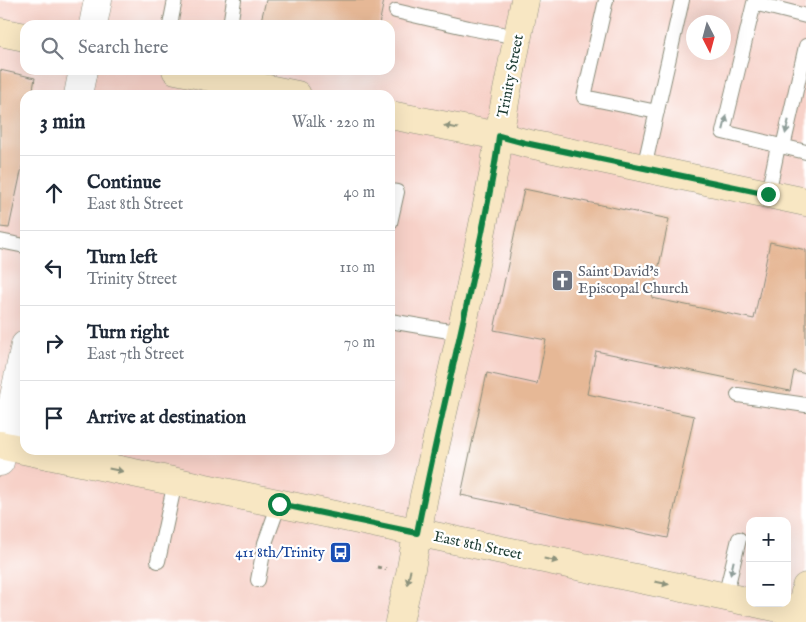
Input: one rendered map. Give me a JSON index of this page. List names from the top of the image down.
{
  "streets": {
    "main road": ["Trinity Street", "East 8th Street"]
  },
  "crossings": [
    ["Trinity Street", "East 8th Street"]
  ],
  "one_way": ["East 8th Street"],
  "places": {
    "church": ["Saint David's Episcopal Church"],
    "bus stop": ["411 8th/Trinity"]
  },
  "north": "bottom",
  "page": {
    "search": "Search here",
    "heading": ["3 min", "Walk · 220 m"],
    "list": [
      ["Continue", "East 8th Street", "40 m"],
      ["Turn left", "Trinity Street", "110 m"],
      ["Turn right", "East 7th Street", "70 m"],
      "Arrive at destination"
    ],
    "map_buttons": ["+", "−"]
  }
}
